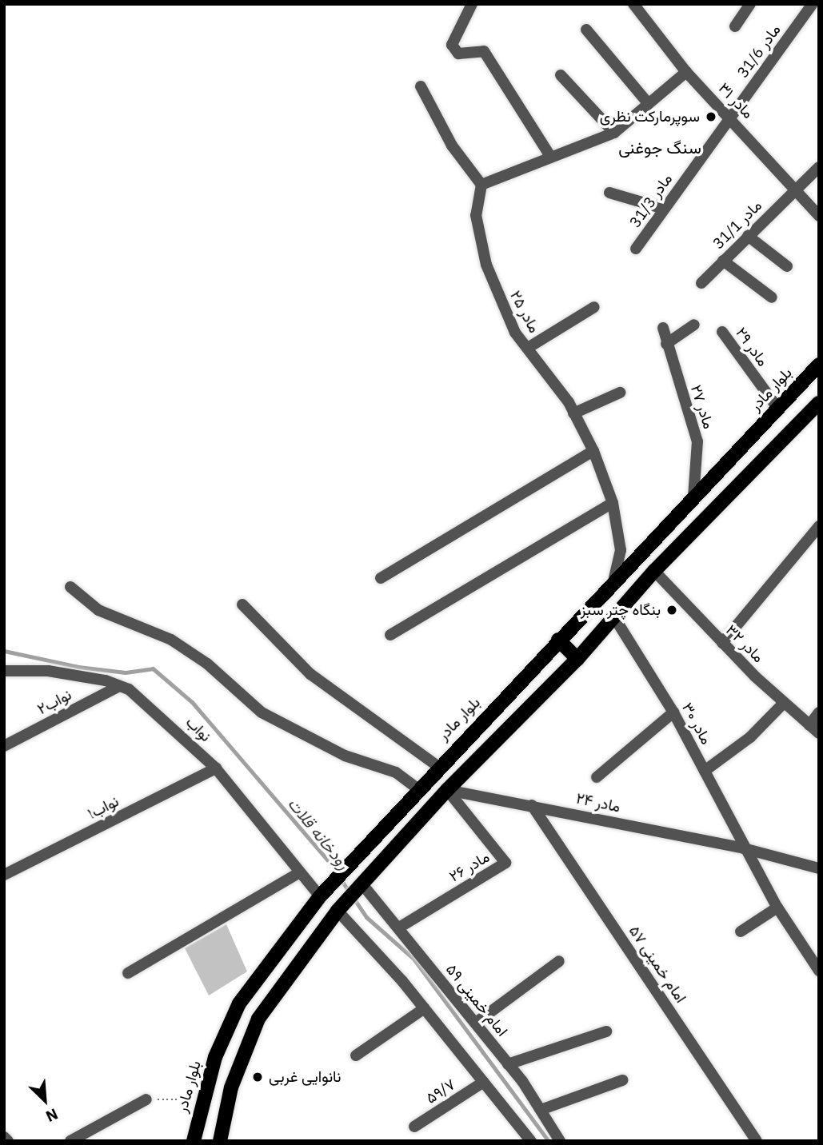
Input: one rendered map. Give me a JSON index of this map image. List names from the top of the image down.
{
  "streets": {
    "main road": ["بلوار مادر"],
    "street": [
      "مادر 31/6",
      "مادر ۳۱",
      "مادر 31/3",
      "مادر 31/1",
      "مادر ۲۵",
      "مادر ۲۹",
      "مادر ۲۷",
      "مادر ۳۲",
      "نواب۲",
      "مادر ۳۰",
      "نواب",
      "مادر ۲۴",
      "نواب۱",
      "مادر ۲۶",
      "امام خمینی ۵۷",
      "امام خمینی ۵۹",
      "۵۹/۷"
    ]
  },
  "crossings": [
    ["مادر 31/6", "مادر ۳۱"],
    ["مادر 31/6", "مادر 31/3"],
    ["مادر ۳۱", "مادر 31/3"],
    ["مادر ۳۱", "مادر 31/1"],
    ["مادر ۲۵", "بلوار مادر"],
    ["مادر ۲۹", "بلوار مادر"],
    ["بلوار مادر", "مادر ۲۷"],
    ["بلوار مادر", "نواب"],
    ["نواب۲", "نواب"],
    ["مادر ۳۰", "مادر ۲۴"],
    ["نواب", "نواب۱"],
    ["مادر ۲۴", "مادر ۲۶"],
    ["مادر ۲۴", "امام خمینی ۵۷"],
    ["مادر ۲۶", "امام خمینی ۵۹"]
  ],
  "districts": ["سنگ جوغنی"],
  "water": ["رودخانه قلات"],
  "places": ["سوپرمارکت نظری", "بنگاه چتر سبز", "نانوایی غربی"],
  "north": "bottom right"
}
